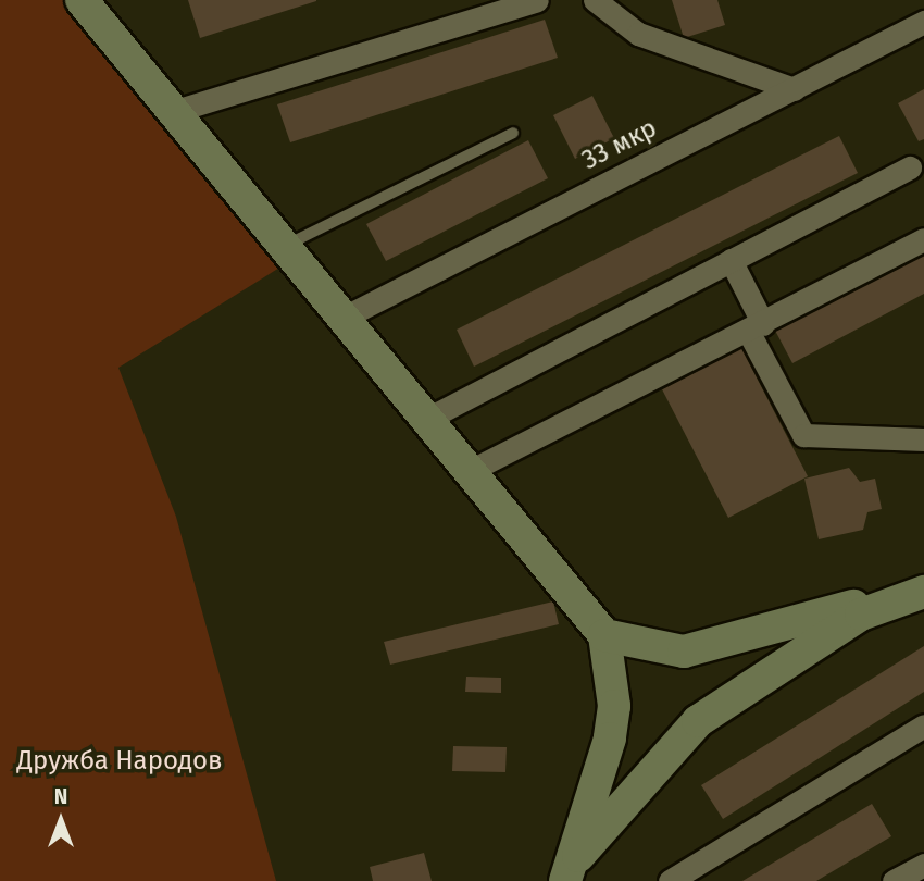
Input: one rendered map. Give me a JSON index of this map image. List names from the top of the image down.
{
  "streets": {
    "street": ["33 мкр"]
  },
  "parks": ["Дружба Народов"],
  "north": "top"
}
